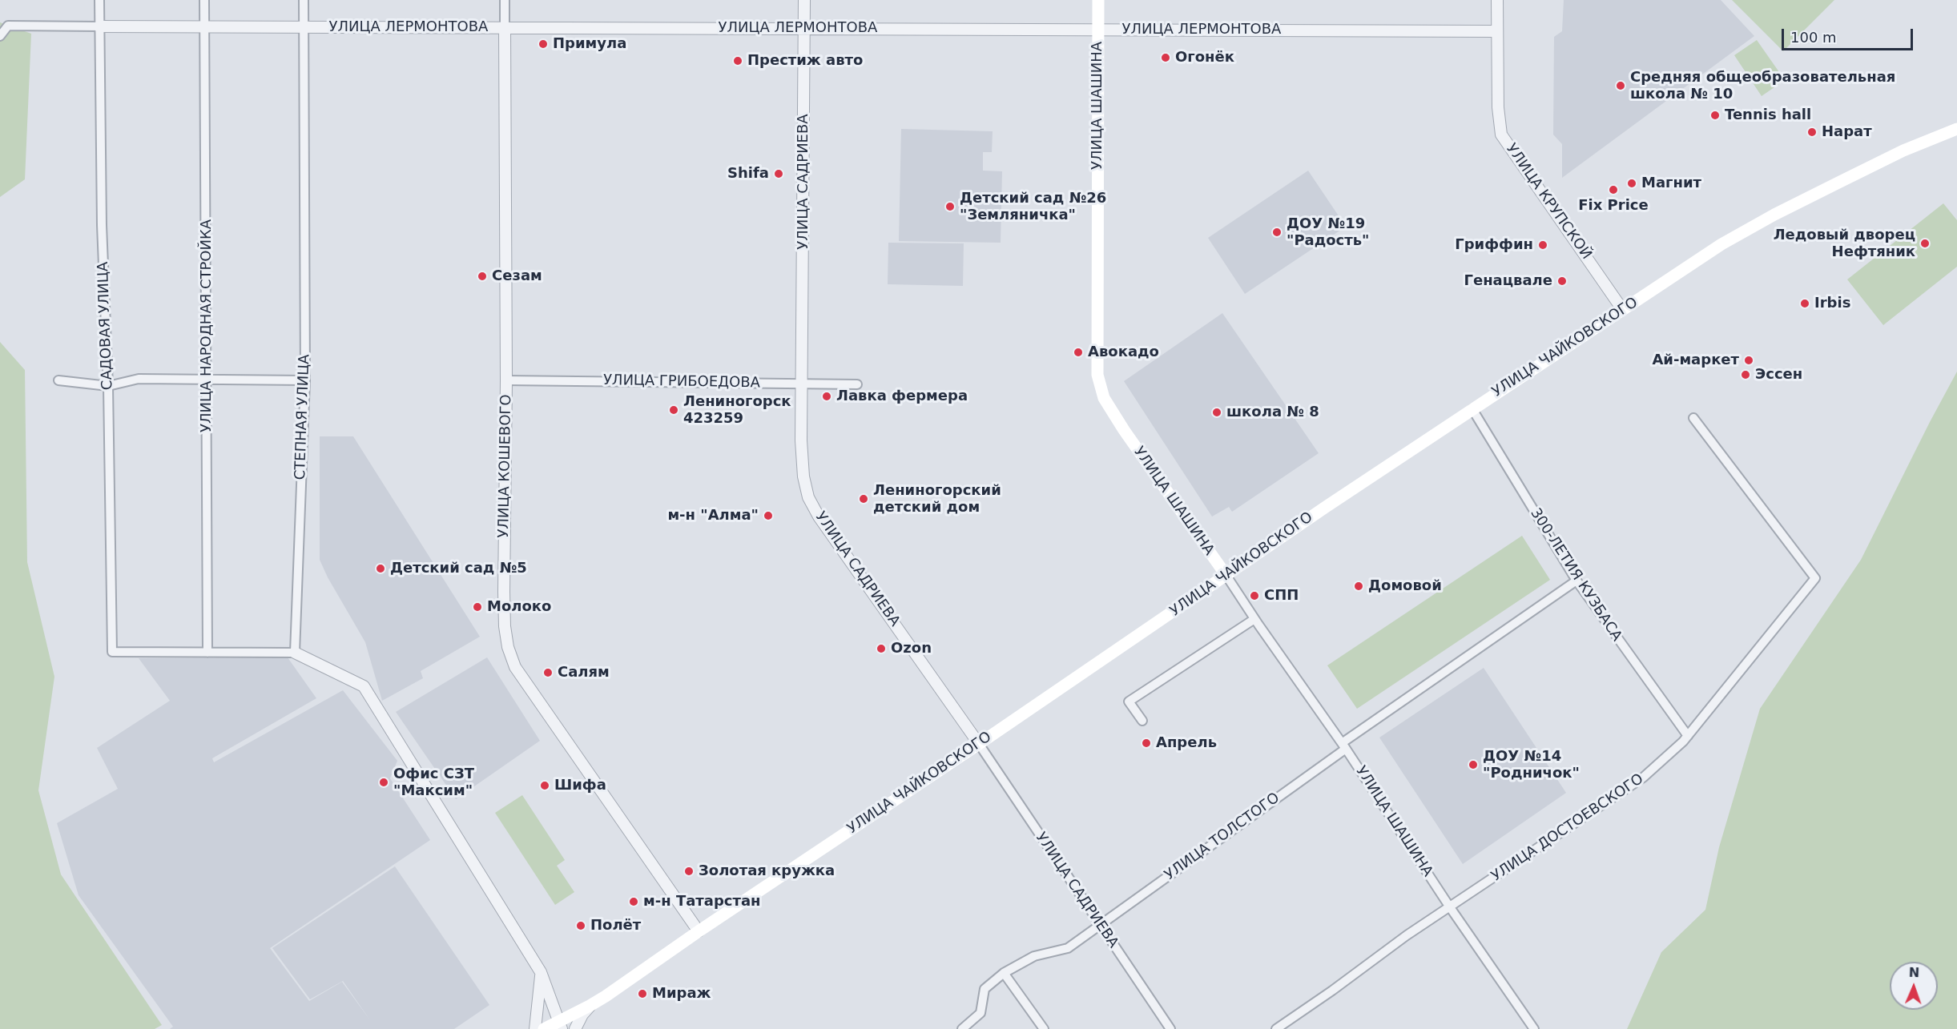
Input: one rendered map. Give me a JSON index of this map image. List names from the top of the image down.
{
  "streets": {
    "main road": ["УЛИЦА ШАШИНА", "УЛИЦА ЧАЙКОВСКОГО"],
    "street": [
      "УЛИЦА ЛЕРМОНТОВА",
      "УЛИЦА САДРИЕВА",
      "УЛИЦА КРУПСКОЙ",
      "САДОВАЯ УЛИЦА",
      "УЛИЦА НАРОДНАЯ СТРОЙКА",
      "УЛИЦА ГРИБОЕДОВА",
      "СТЕПНАЯ УЛИЦА",
      "УЛИЦА КОШЕВОГО",
      "300-ЛЕТИЯ КУЗБАСА",
      "УЛИЦА ДОСТОЕВСКОГО",
      "УЛИЦА ТОЛСТОГО"
    ]
  },
  "crossings": [
    ["УЛИЦА ЛЕРМОНТОВА", "УЛИЦА ШАШИНА"],
    ["УЛИЦА ЛЕРМОНТОВА", "УЛИЦА САДРИЕВА"],
    ["УЛИЦА ЛЕРМОНТОВА", "УЛИЦА КРУПСКОЙ"],
    ["УЛИЦА ЛЕРМОНТОВА", "САДОВАЯ УЛИЦА"],
    ["УЛИЦА ЛЕРМОНТОВА", "УЛИЦА НАРОДНАЯ СТРОЙКА"],
    ["УЛИЦА ЛЕРМОНТОВА", "СТЕПНАЯ УЛИЦА"],
    ["УЛИЦА ЛЕРМОНТОВА", "УЛИЦА КОШЕВОГО"],
    ["УЛИЦА ШАШИНА", "УЛИЦА ЧАЙКОВСКОГО"],
    ["УЛИЦА ШАШИНА", "УЛИЦА ДОСТОЕВСКОГО"],
    ["УЛИЦА ШАШИНА", "УЛИЦА ТОЛСТОГО"],
    ["УЛИЦА САДРИЕВА", "УЛИЦА ЧАЙКОВСКОГО"],
    ["УЛИЦА САДРИЕВА", "УЛИЦА ГРИБОЕДОВА"],
    ["УЛИЦА САДРИЕВА", "УЛИЦА ТОЛСТОГО"],
    ["УЛИЦА КРУПСКОЙ", "УЛИЦА ЧАЙКОВСКОГО"],
    ["САДОВАЯ УЛИЦА", "УЛИЦА НАРОДНАЯ СТРОЙКА"],
    ["УЛИЦА ЧАЙКОВСКОГО", "УЛИЦА КОШЕВОГО"],
    ["УЛИЦА ЧАЙКОВСКОГО", "300-ЛЕТИЯ КУЗБАСА"],
    ["УЛИЦА ГРИБОЕДОВА", "УЛИЦА КОШЕВОГО"],
    ["300-ЛЕТИЯ КУЗБАСА", "УЛИЦА ДОСТОЕВСКОГО"],
    ["300-ЛЕТИЯ КУЗБАСА", "УЛИЦА ТОЛСТОГО"]
  ],
  "places": [
    "Примула",
    "Огонёк",
    "Престиж авто",
    "Средняя общеобразовательная школа № 10",
    "Tennis hall",
    "Нарат",
    "Shifa",
    "Магнит",
    "Fix Price",
    "Детский сад №26 \"Земляничка\"",
    "ДОУ №19 \"Радость\"",
    "Ледовый дворец Нефтяник",
    "Гриффин",
    "Сезам",
    "Генацвале",
    "Irbis",
    "Авокадо",
    "Ай-маркет",
    "Эссен",
    "Лавка фермера",
    "Лениногорск 423259",
    "школа № 8",
    "Лениногорский детский дом",
    "м-н \"Алма\"",
    "Детский сад №5",
    "Домовой",
    "СПП",
    "Молоко",
    "Ozon",
    "Салям",
    "Апрель",
    "ДОУ №14 \"Родничок\"",
    "Офис СЗТ \"Максим\"",
    "Шифа",
    "Золотая кружка",
    "м-н Татарстан",
    "Полёт",
    "Мираж"
  ],
  "scale_bar": "100 m",
  "north": "top"
}
